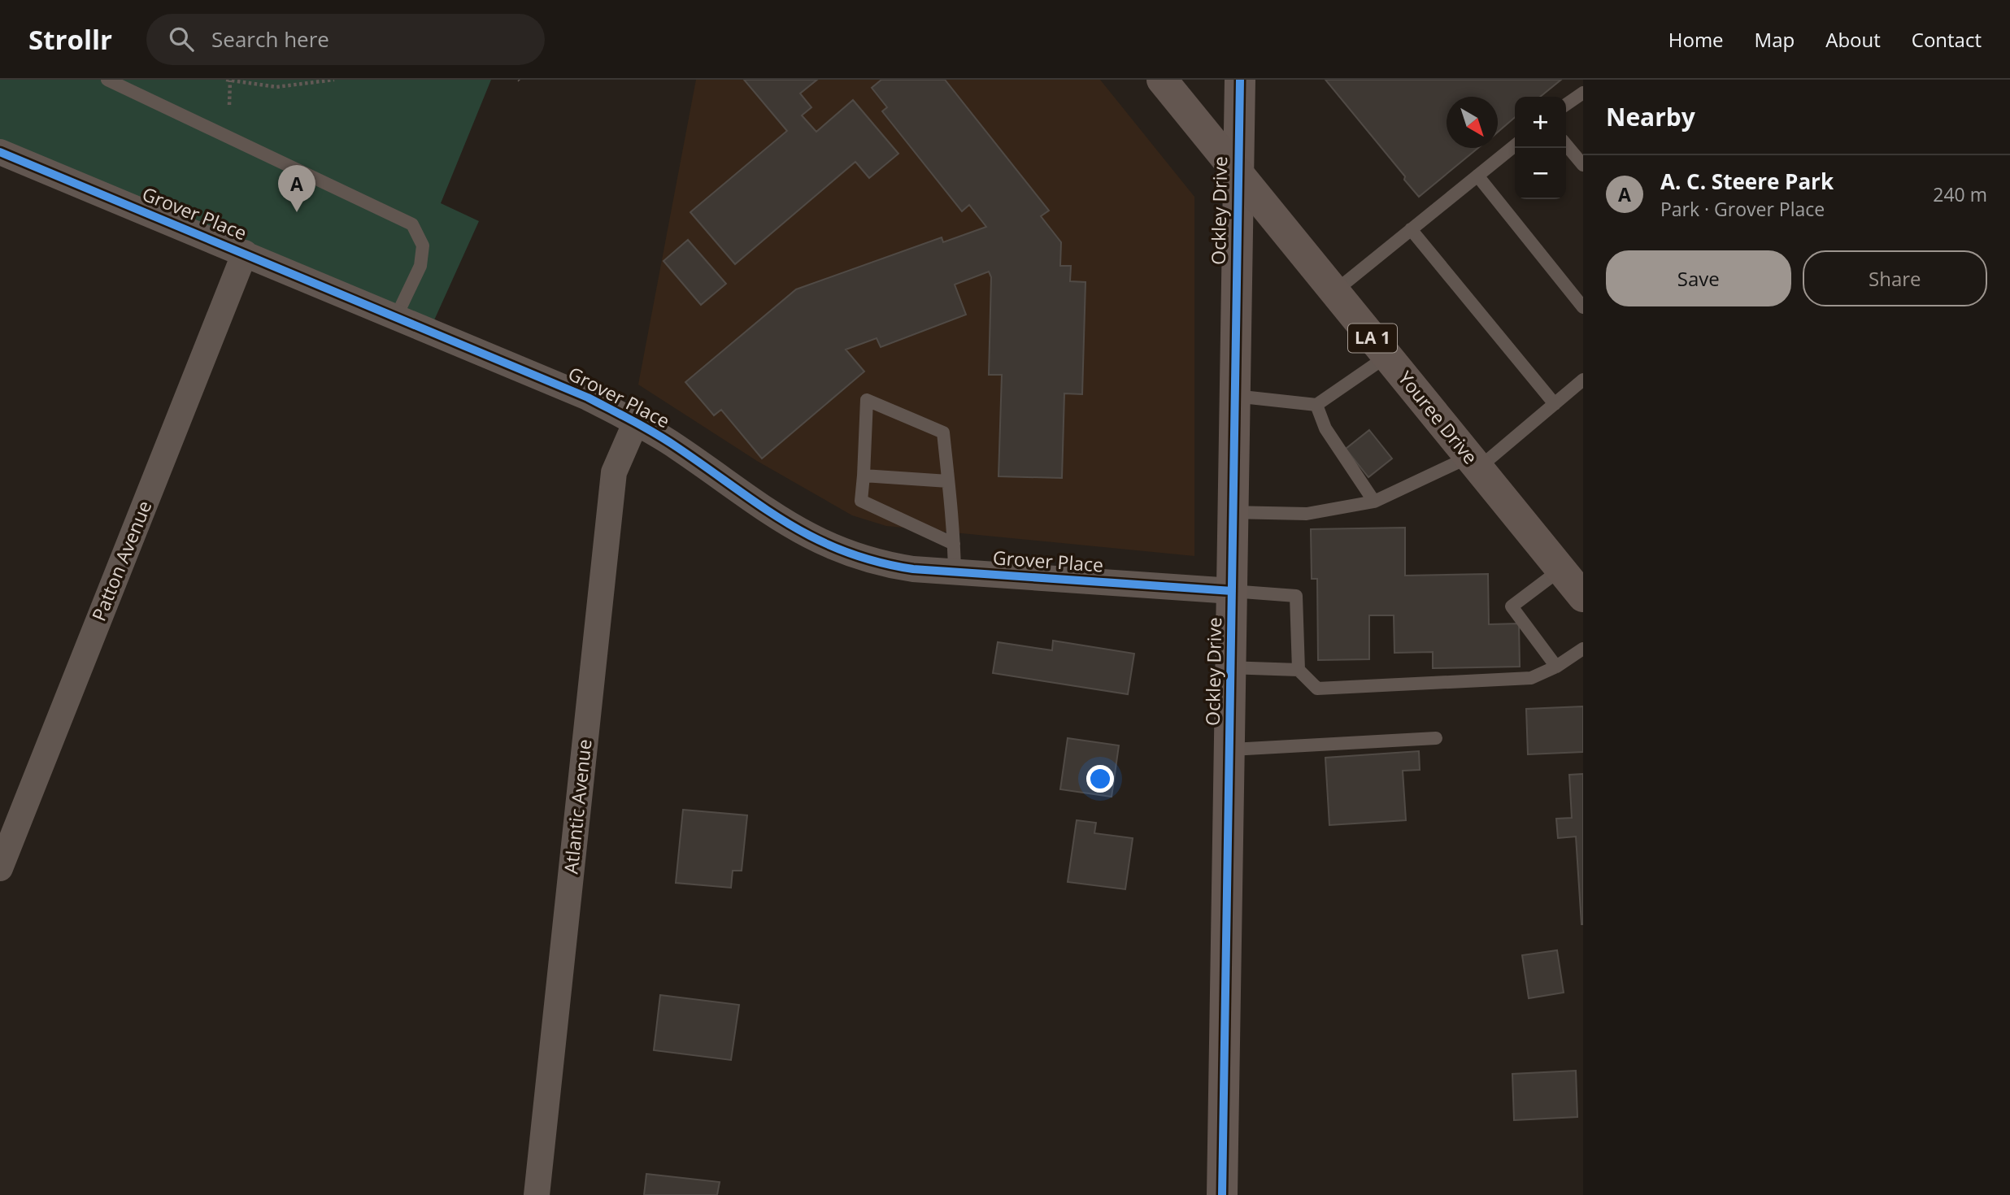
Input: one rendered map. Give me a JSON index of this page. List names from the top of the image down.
{
  "streets": {
    "main road": ["LA 1", "Youree Drive"],
    "street": [
      "Ockley Drive",
      "Grover Place",
      "Patton Avenue",
      "Atlantic Avenue"
    ]
  },
  "crossings": [
    ["Ockley Drive", "Grover Place"],
    ["Ockley Drive", "Youree Drive"],
    ["Grover Place", "Patton Avenue"],
    ["Grover Place", "Atlantic Avenue"]
  ],
  "north": "bottom right",
  "page": {
    "header": "Strollr",
    "search": "Search here",
    "nav": [
      "Home",
      "Map",
      "About",
      "Contact"
    ],
    "heading": "Nearby",
    "map_buttons": ["+", "−"],
    "list": [
      {
        "mark": "A",
        "name": "A. C. Steere Park",
        "note": "Park · Grover Place",
        "value": "240 m"
      }
    ],
    "pins": "A",
    "buttons": ["Save", "Share"]
  }
}
